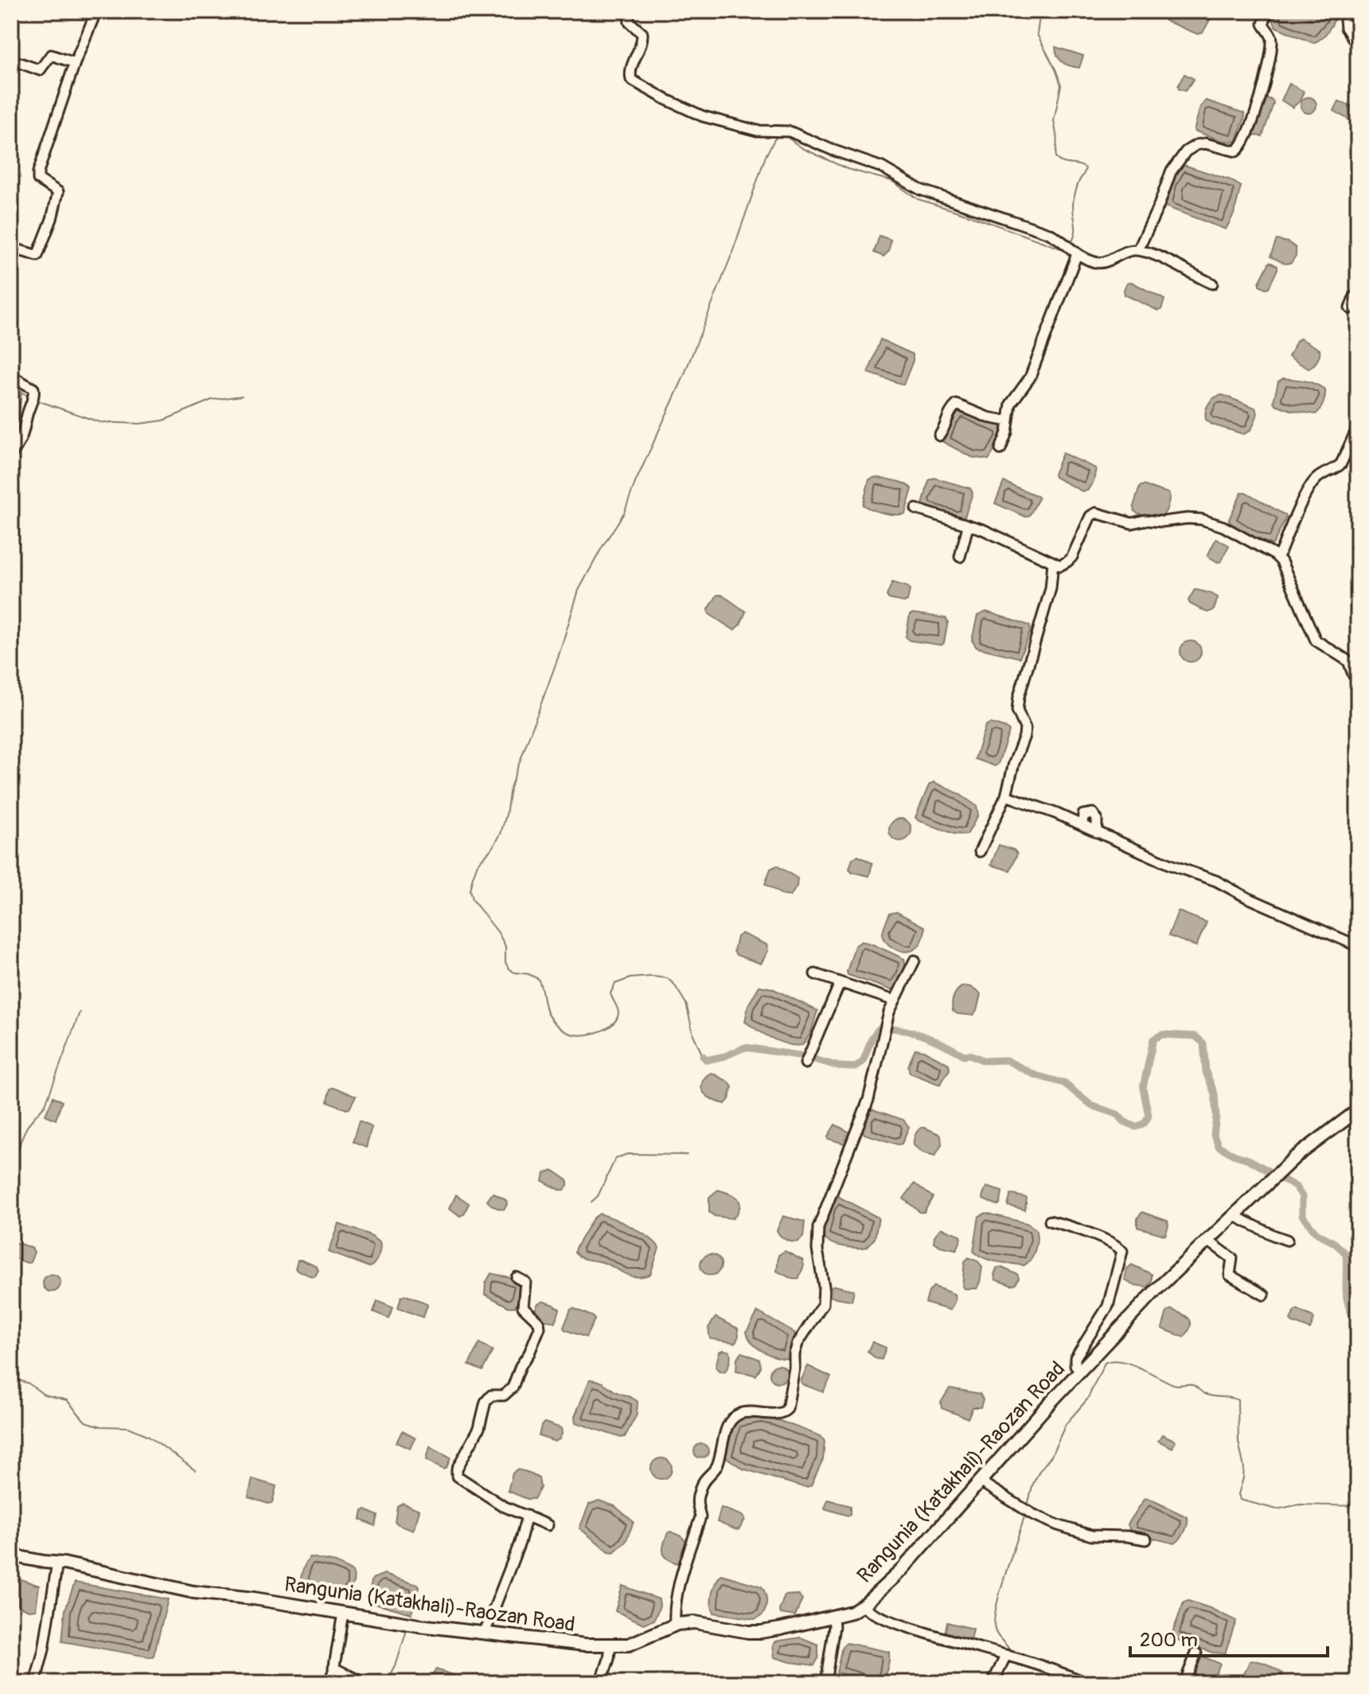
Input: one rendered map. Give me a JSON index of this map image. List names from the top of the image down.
{
  "streets": {
    "main road": ["Rangunia (Katakhali)-Raozan Road"]
  },
  "scale_bar": "200 m"
}
